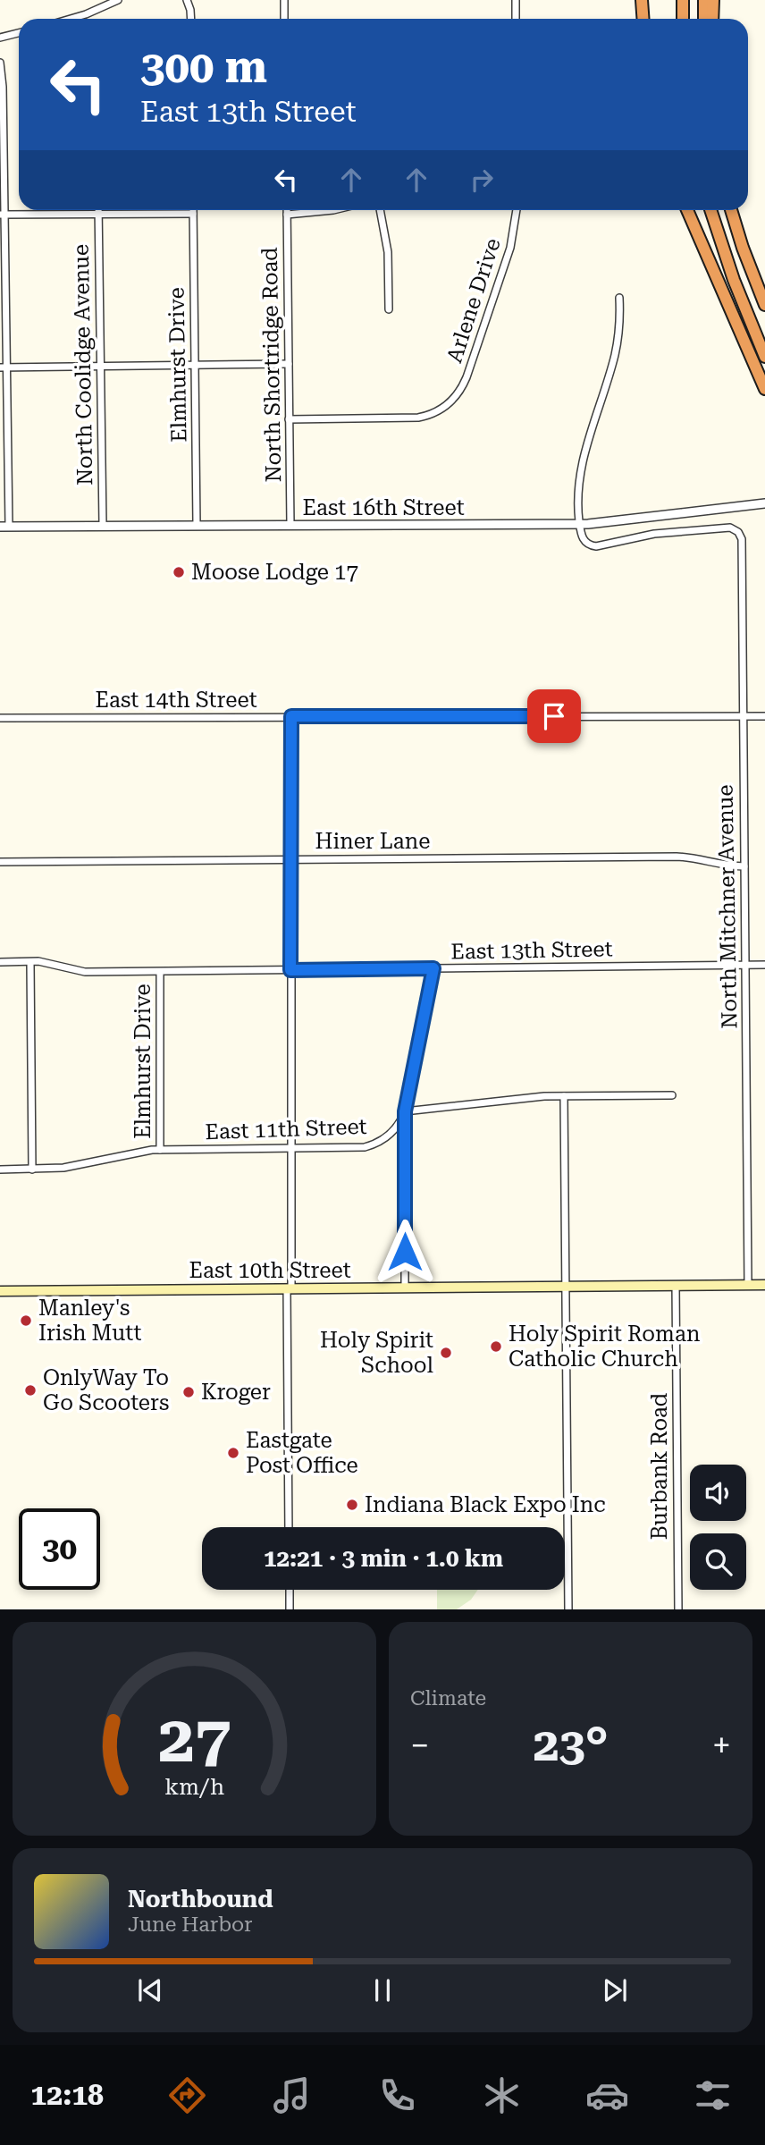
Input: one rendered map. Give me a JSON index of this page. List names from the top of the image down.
{
  "streets": {
    "main road": ["East 10th Street"],
    "street": [
      "Arlene Drive",
      "North Coolidge Avenue",
      "Elmhurst Drive",
      "North Shortridge Road",
      "East 16th Street",
      "East 14th Street",
      "Hiner Lane",
      "North Mitchner Avenue",
      "East 13th Street",
      "East 11th Street",
      "Burbank Road"
    ]
  },
  "crossings": [
    ["Arlene Drive", "North Shortridge Road"],
    ["North Coolidge Avenue", "East 16th Street"],
    ["Elmhurst Drive", "East 16th Street"],
    ["Elmhurst Drive", "East 13th Street"],
    ["Elmhurst Drive", "East 11th Street"],
    ["North Shortridge Road", "East 16th Street"],
    ["East 16th Street", "North Mitchner Avenue"],
    ["East 14th Street", "North Mitchner Avenue"],
    ["Hiner Lane", "North Mitchner Avenue"],
    ["North Mitchner Avenue", "East 13th Street"],
    ["North Mitchner Avenue", "East 10th Street"],
    ["East 10th Street", "Burbank Road"]
  ],
  "places": [
    "Moose Lodge 17",
    "Manley's Irish Mutt",
    "Holy Spirit Roman Catholic Church",
    "Holy Spirit School",
    "OnlyWay To Go Scooters",
    "Kroger",
    "Eastgate Post Office",
    "Indiana Black Expo Inc"
  ],
  "page": {
    "turn": ["300 m", "East 13th Street"],
    "limit": "30",
    "trip": "12:21 · 3 min · 1.0 km",
    "tile": "Climate",
    "heat": ["−", "23°", "+"],
    "song": ["Northbound", "June Harbor"],
    "tabs": "12:18",
    "gauge": ["27", "km/h"]
  }
}
